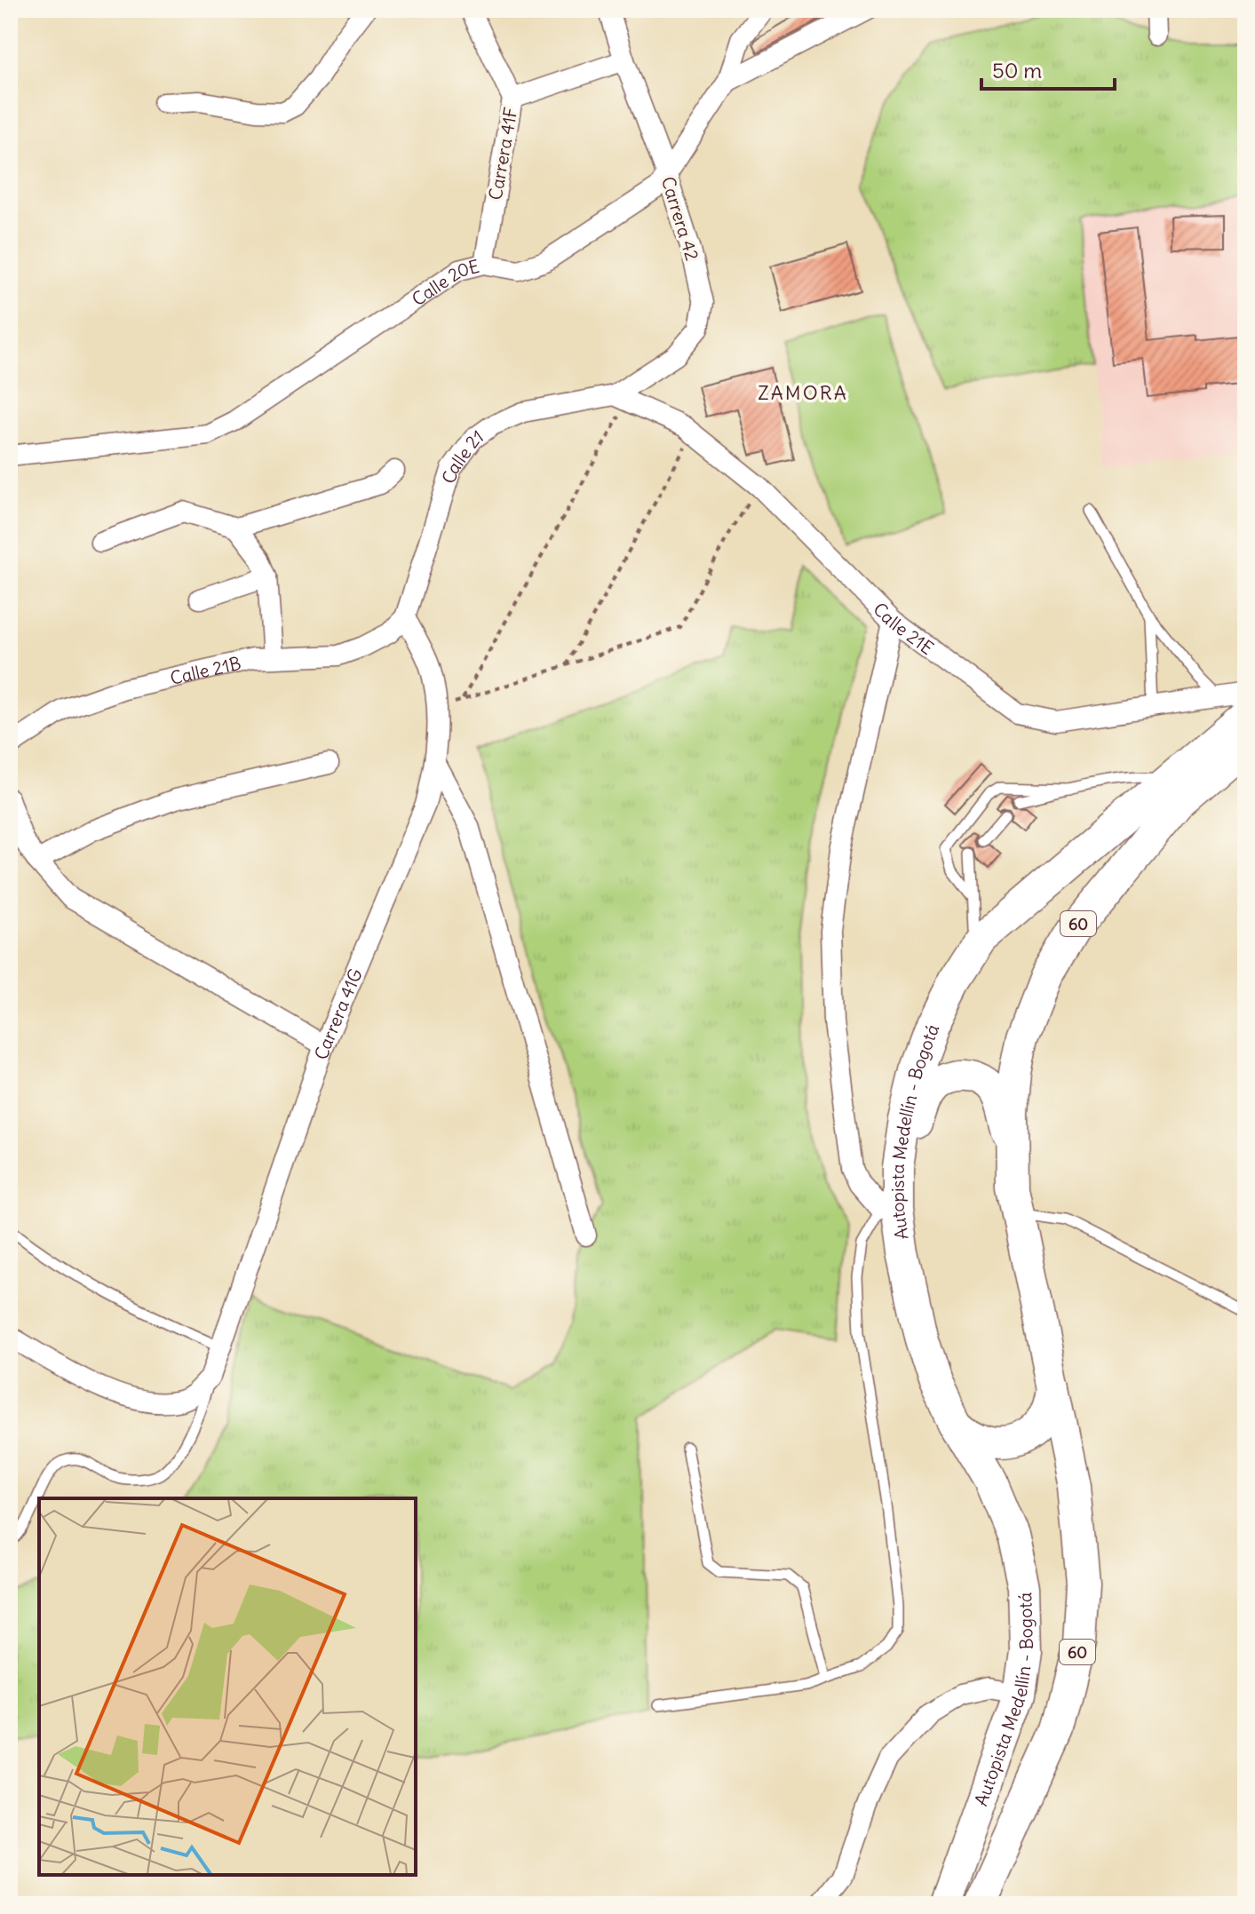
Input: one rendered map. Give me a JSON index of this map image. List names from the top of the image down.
{
  "streets": {
    "highway": ["60", "Autopista Medellín - Bogotá"],
    "street": [
      "Carrera 41F",
      "Carrera 42",
      "Calle 20E",
      "Calle 21",
      "Calle 21E",
      "Calle 21B",
      "Carrera 41G"
    ]
  },
  "crossings": [
    ["Carrera 41F", "Calle 20E"],
    ["Carrera 42", "Calle 20E"],
    ["Carrera 42", "Calle 21"],
    ["Carrera 42", "Calle 21E"],
    ["Calle 21", "Calle 21E"],
    ["Calle 21", "Calle 21B"],
    ["Calle 21", "Carrera 41G"],
    ["Calle 21B", "Carrera 41G"]
  ],
  "districts": ["ZAMORA"],
  "scale_bar": "50 m"
}
